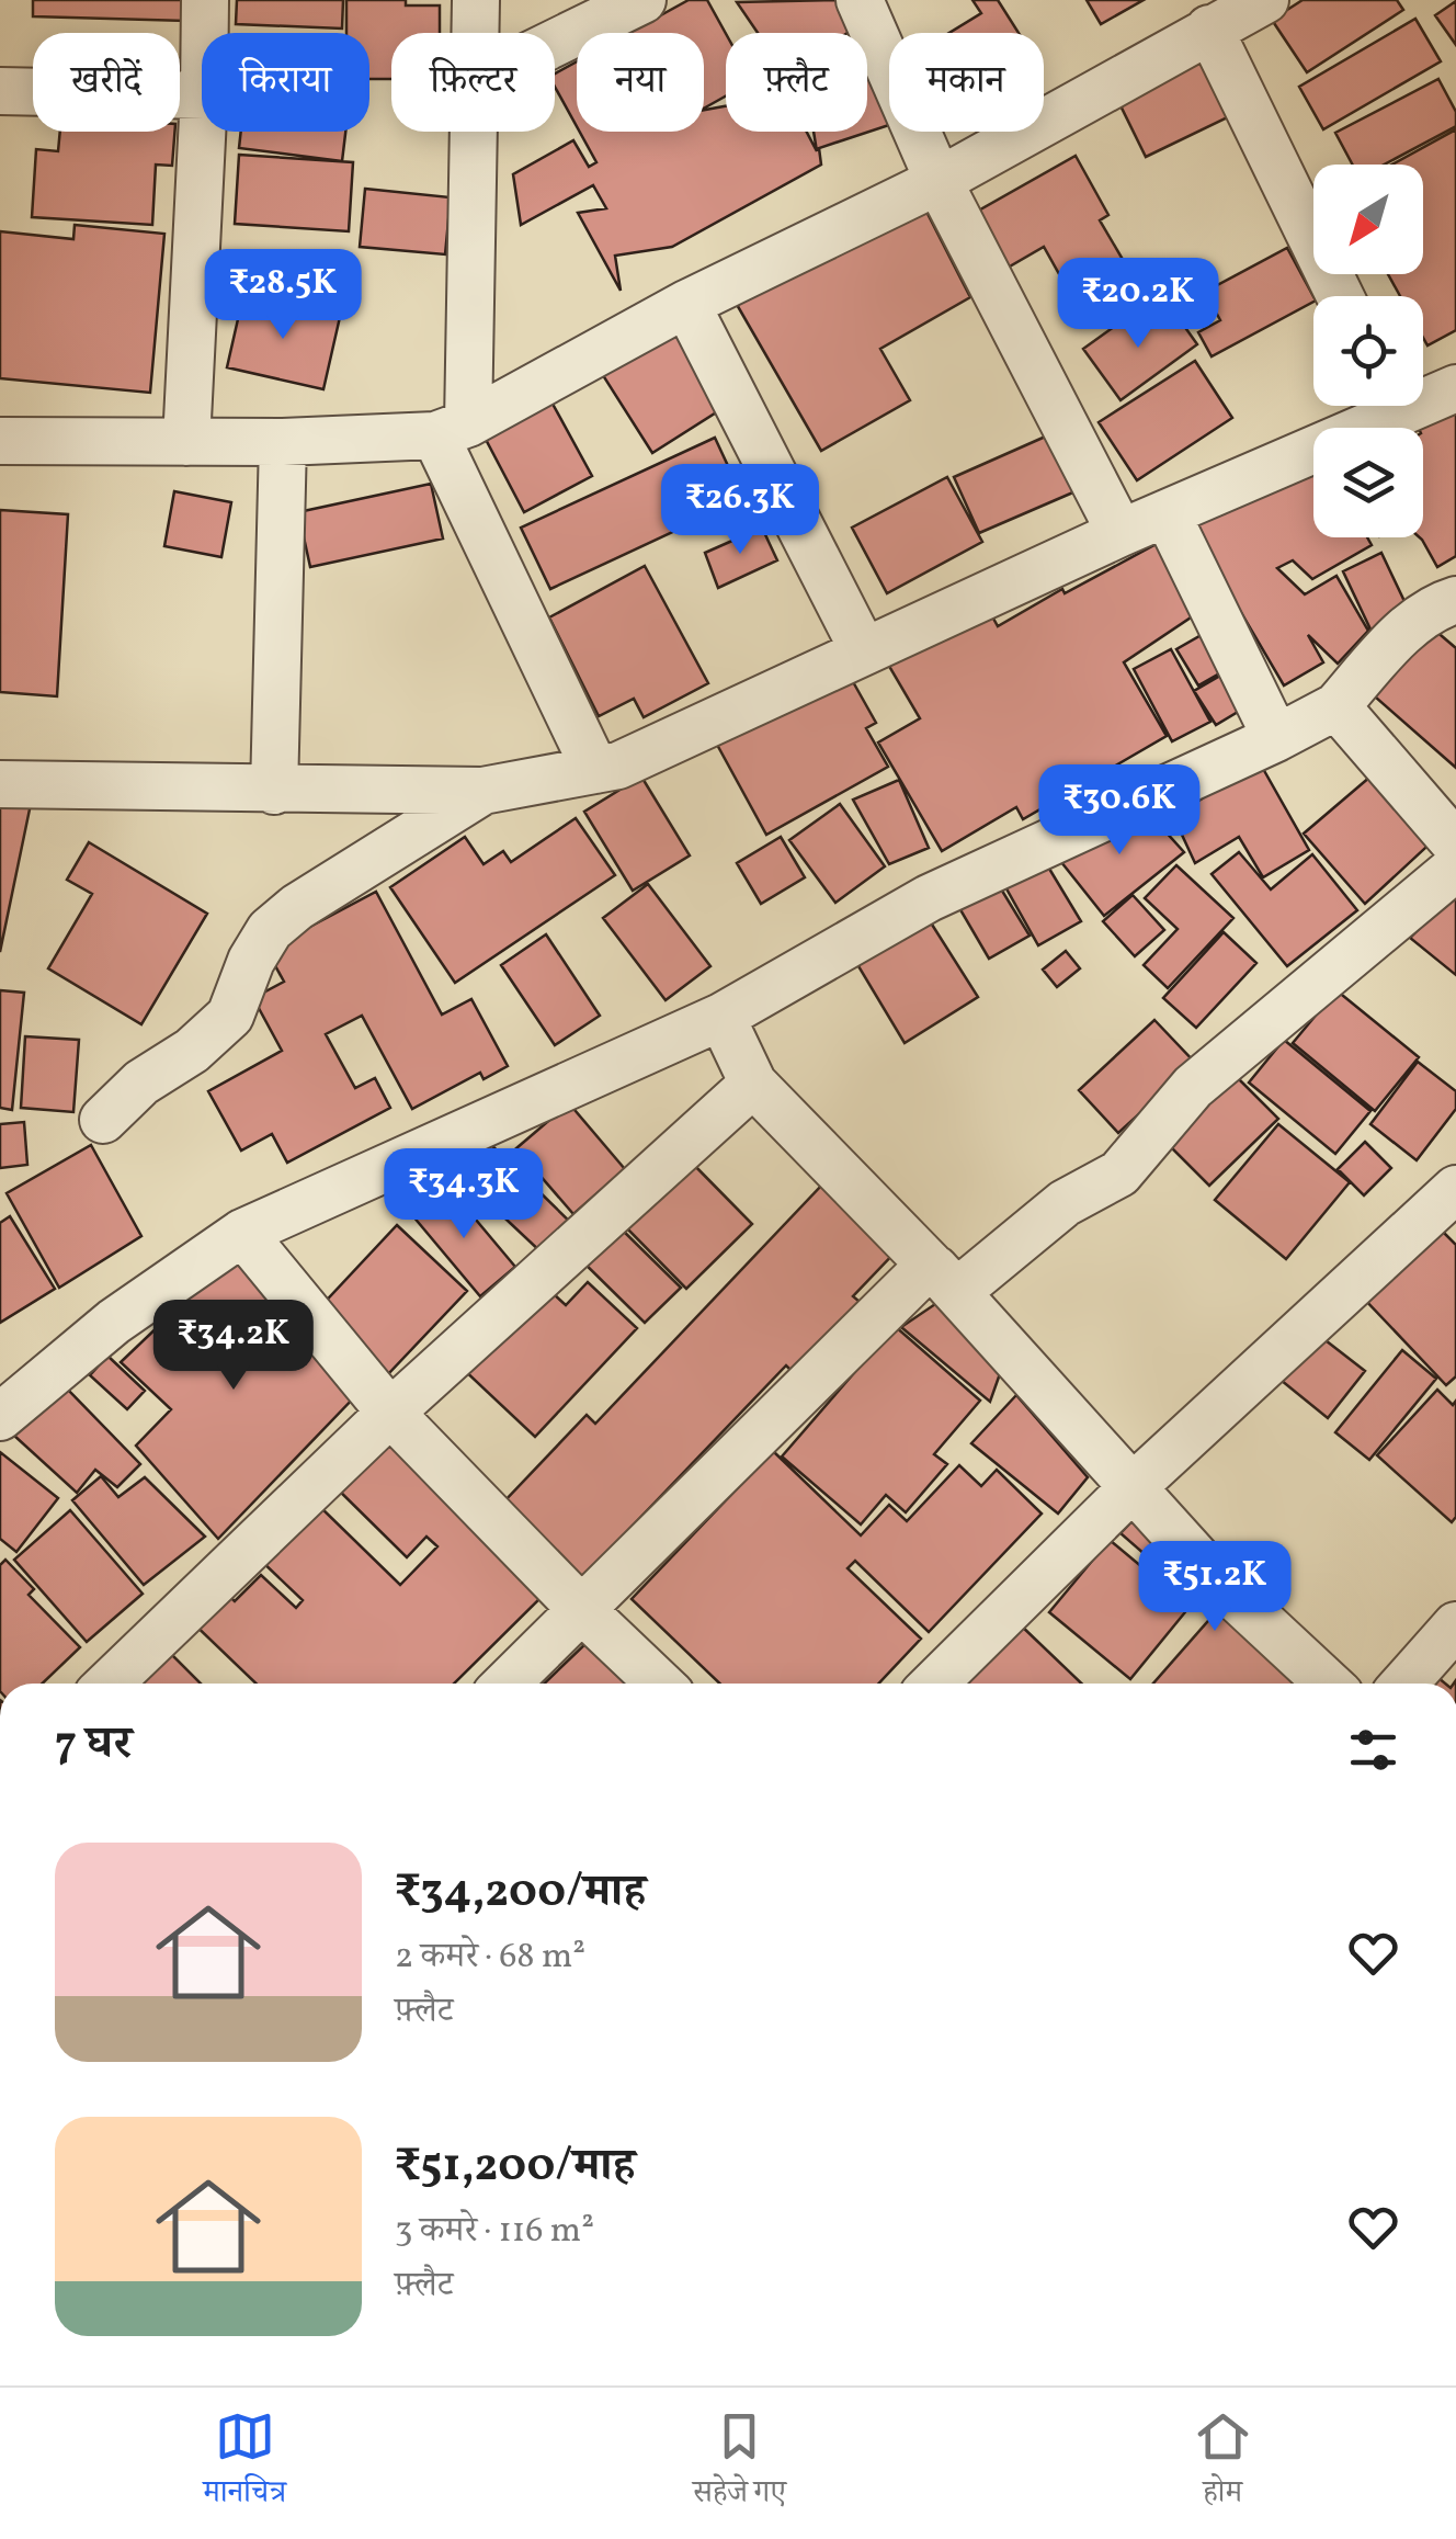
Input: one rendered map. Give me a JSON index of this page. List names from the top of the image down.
{
  "north": "bottom left",
  "page": {
    "chip": [
      "खरीदें",
      "किराया",
      "फ़िल्टर",
      "नया",
      "फ़्लैट",
      "मकान"
    ],
    "price": [
      "₹28.5K",
      "₹20.2K",
      "₹26.3K",
      "₹30.6K",
      "₹34.3K",
      "₹34.2K",
      "₹51.2K"
    ],
    "heading": "7 घर",
    "list": [
      {
        "name": "₹34,200/माह",
        "note": "2 कमरे · 68 m² · फ़्लैट"
      },
      {
        "name": "₹51,200/माह",
        "note": "3 कमरे · 116 m² · फ़्लैट"
      }
    ],
    "tabs": ["मानचित्र", "सहेजे गए", "होम"]
  }
}
